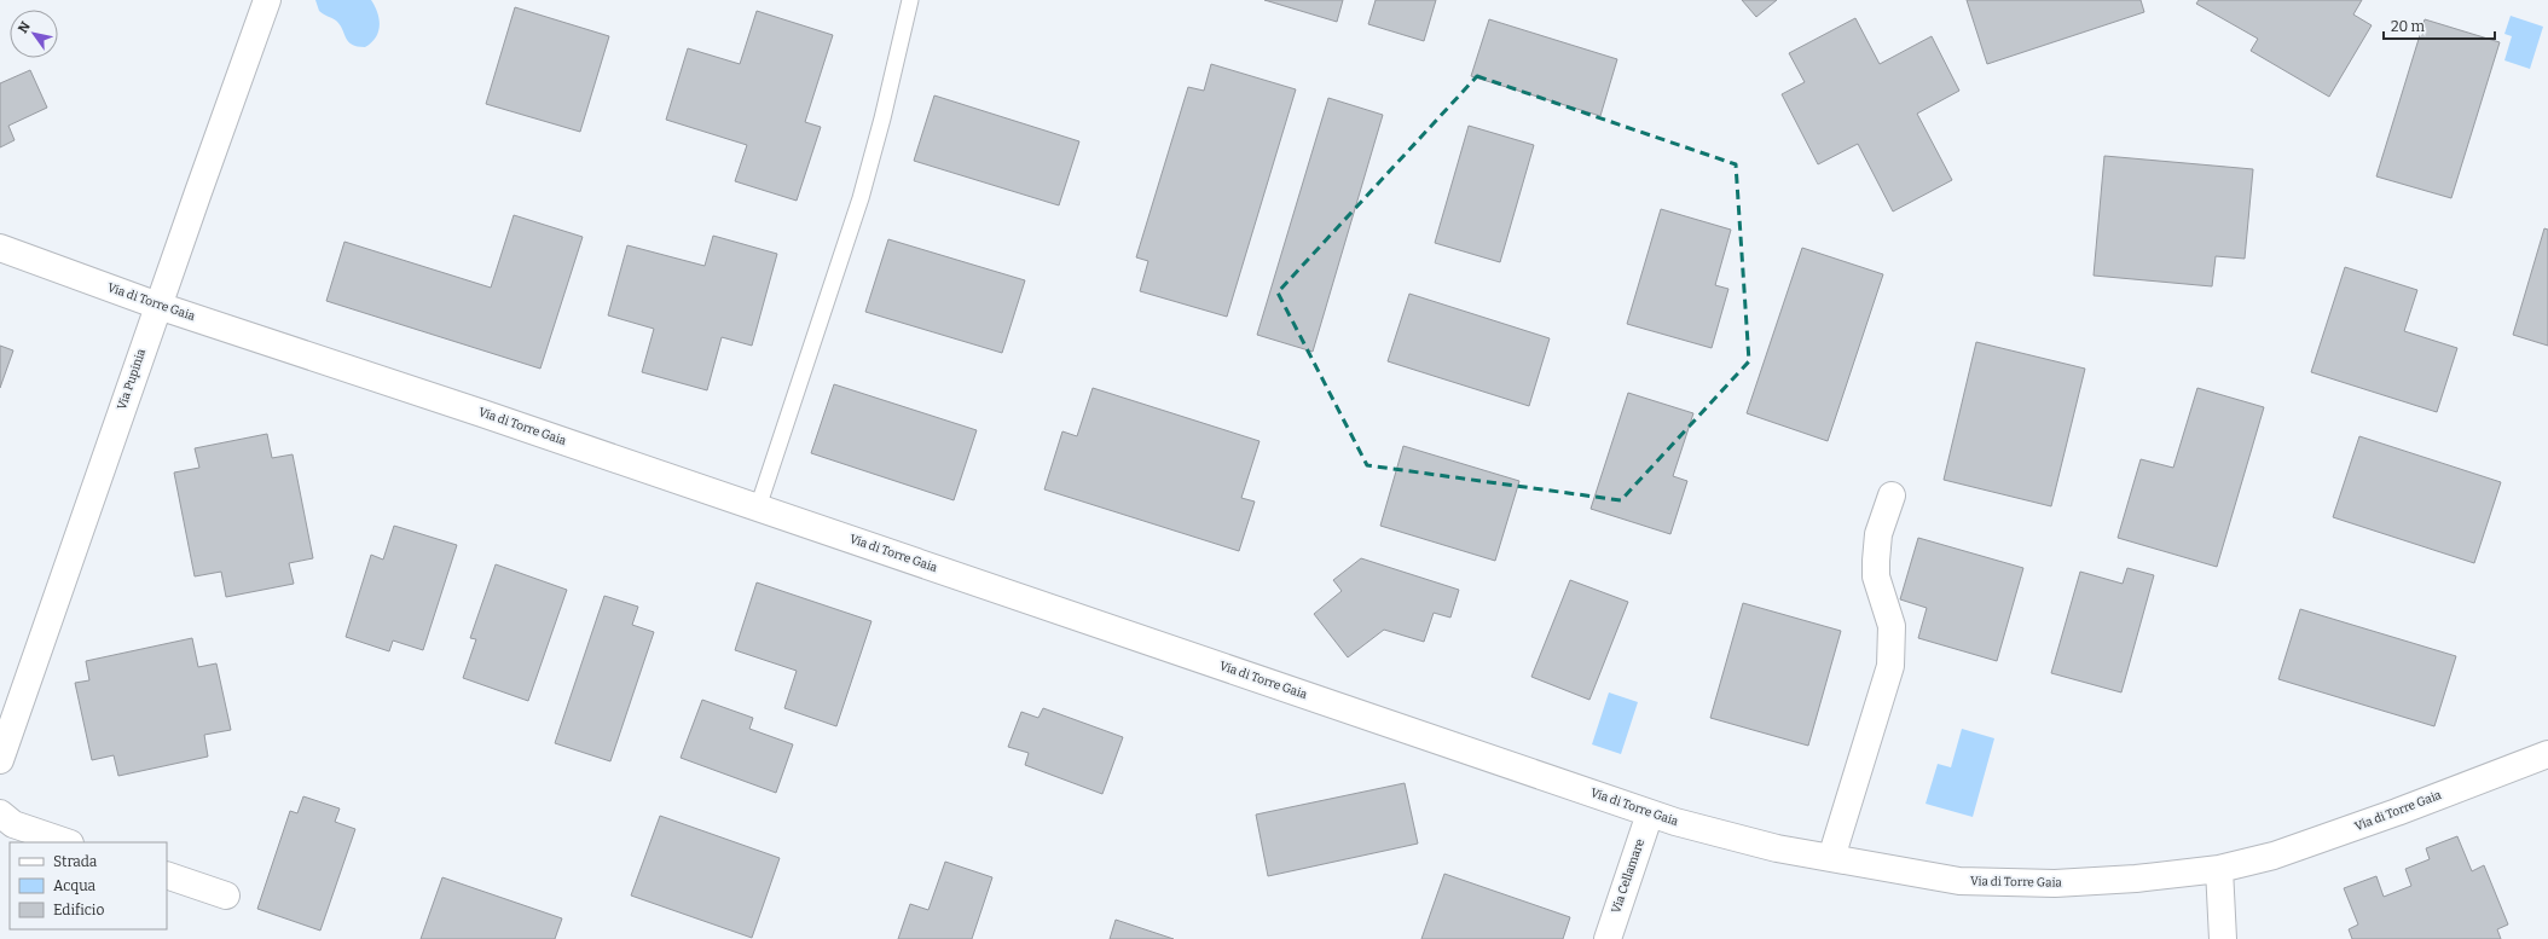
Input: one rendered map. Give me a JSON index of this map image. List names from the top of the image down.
{
  "streets": {
    "street": ["Via di Torre Gaia", "Via Pupinia", "Via Cellamare"]
  },
  "crossings": [
    ["Via di Torre Gaia", "Via Pupinia"],
    ["Via di Torre Gaia", "Via Cellamare"]
  ],
  "legend": ["Strada", "Acqua", "Edificio"],
  "scale_bar": "20 m",
  "north": "top left"
}
